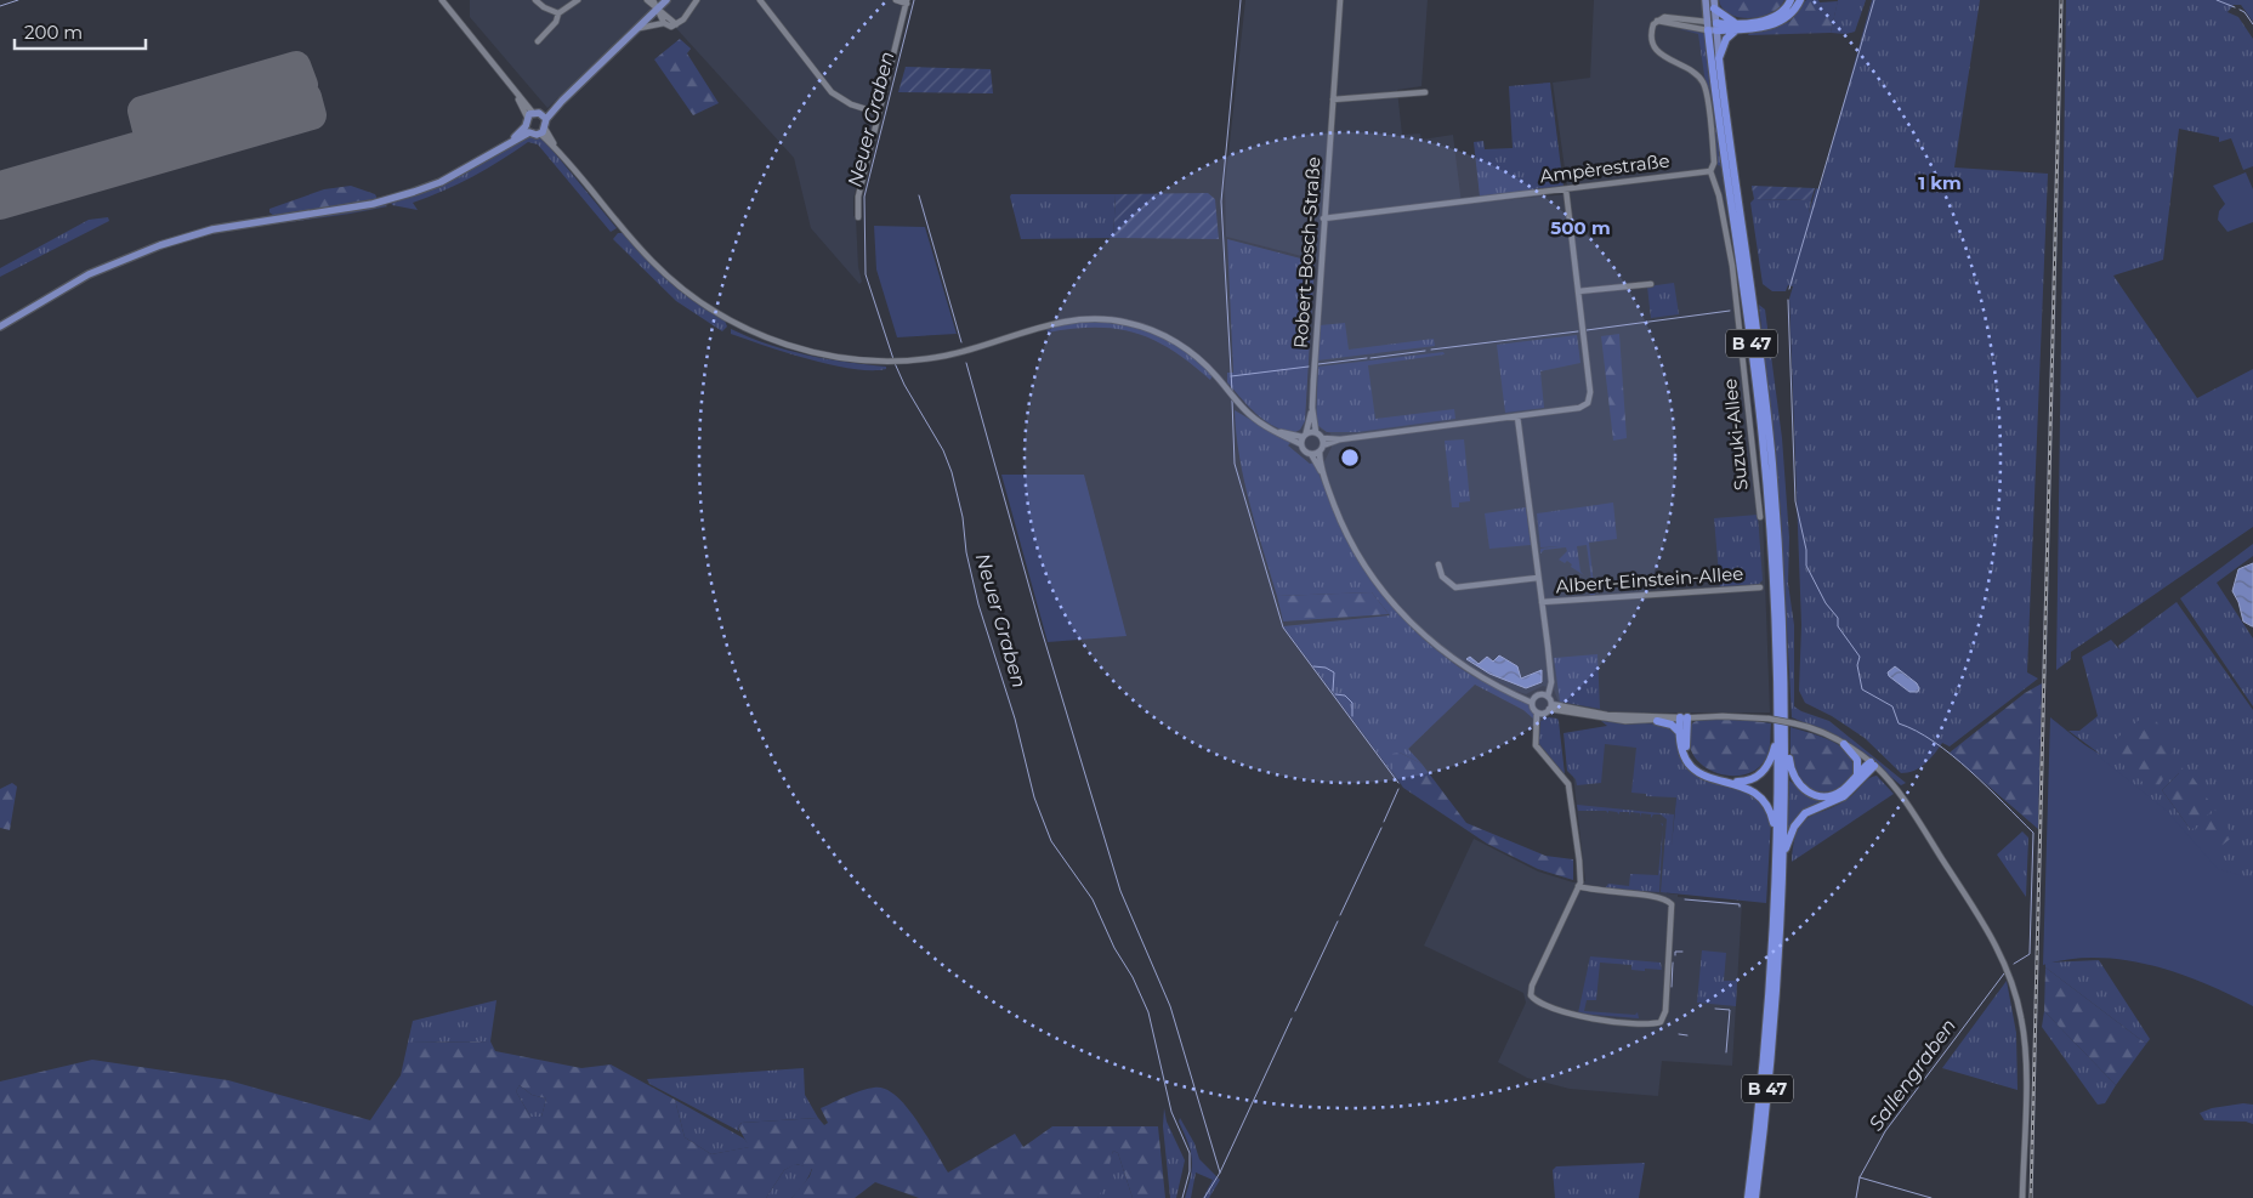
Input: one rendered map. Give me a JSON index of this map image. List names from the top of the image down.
{
  "streets": {
    "highway": ["B 47"],
    "street": [
      "Ampèrestraße",
      "Robert-Bosch-Straße",
      "Suzuki-Allee",
      "Albert-Einstein-Allee"
    ]
  },
  "crossings": [
    ["Ampèrestraße", "Robert-Bosch-Straße"],
    ["Ampèrestraße", "Suzuki-Allee"]
  ],
  "water": ["Neuer Graben", "Sallengraben"],
  "scale_bar": "200 m",
  "rings": ["1 km", "500 m"]
}
